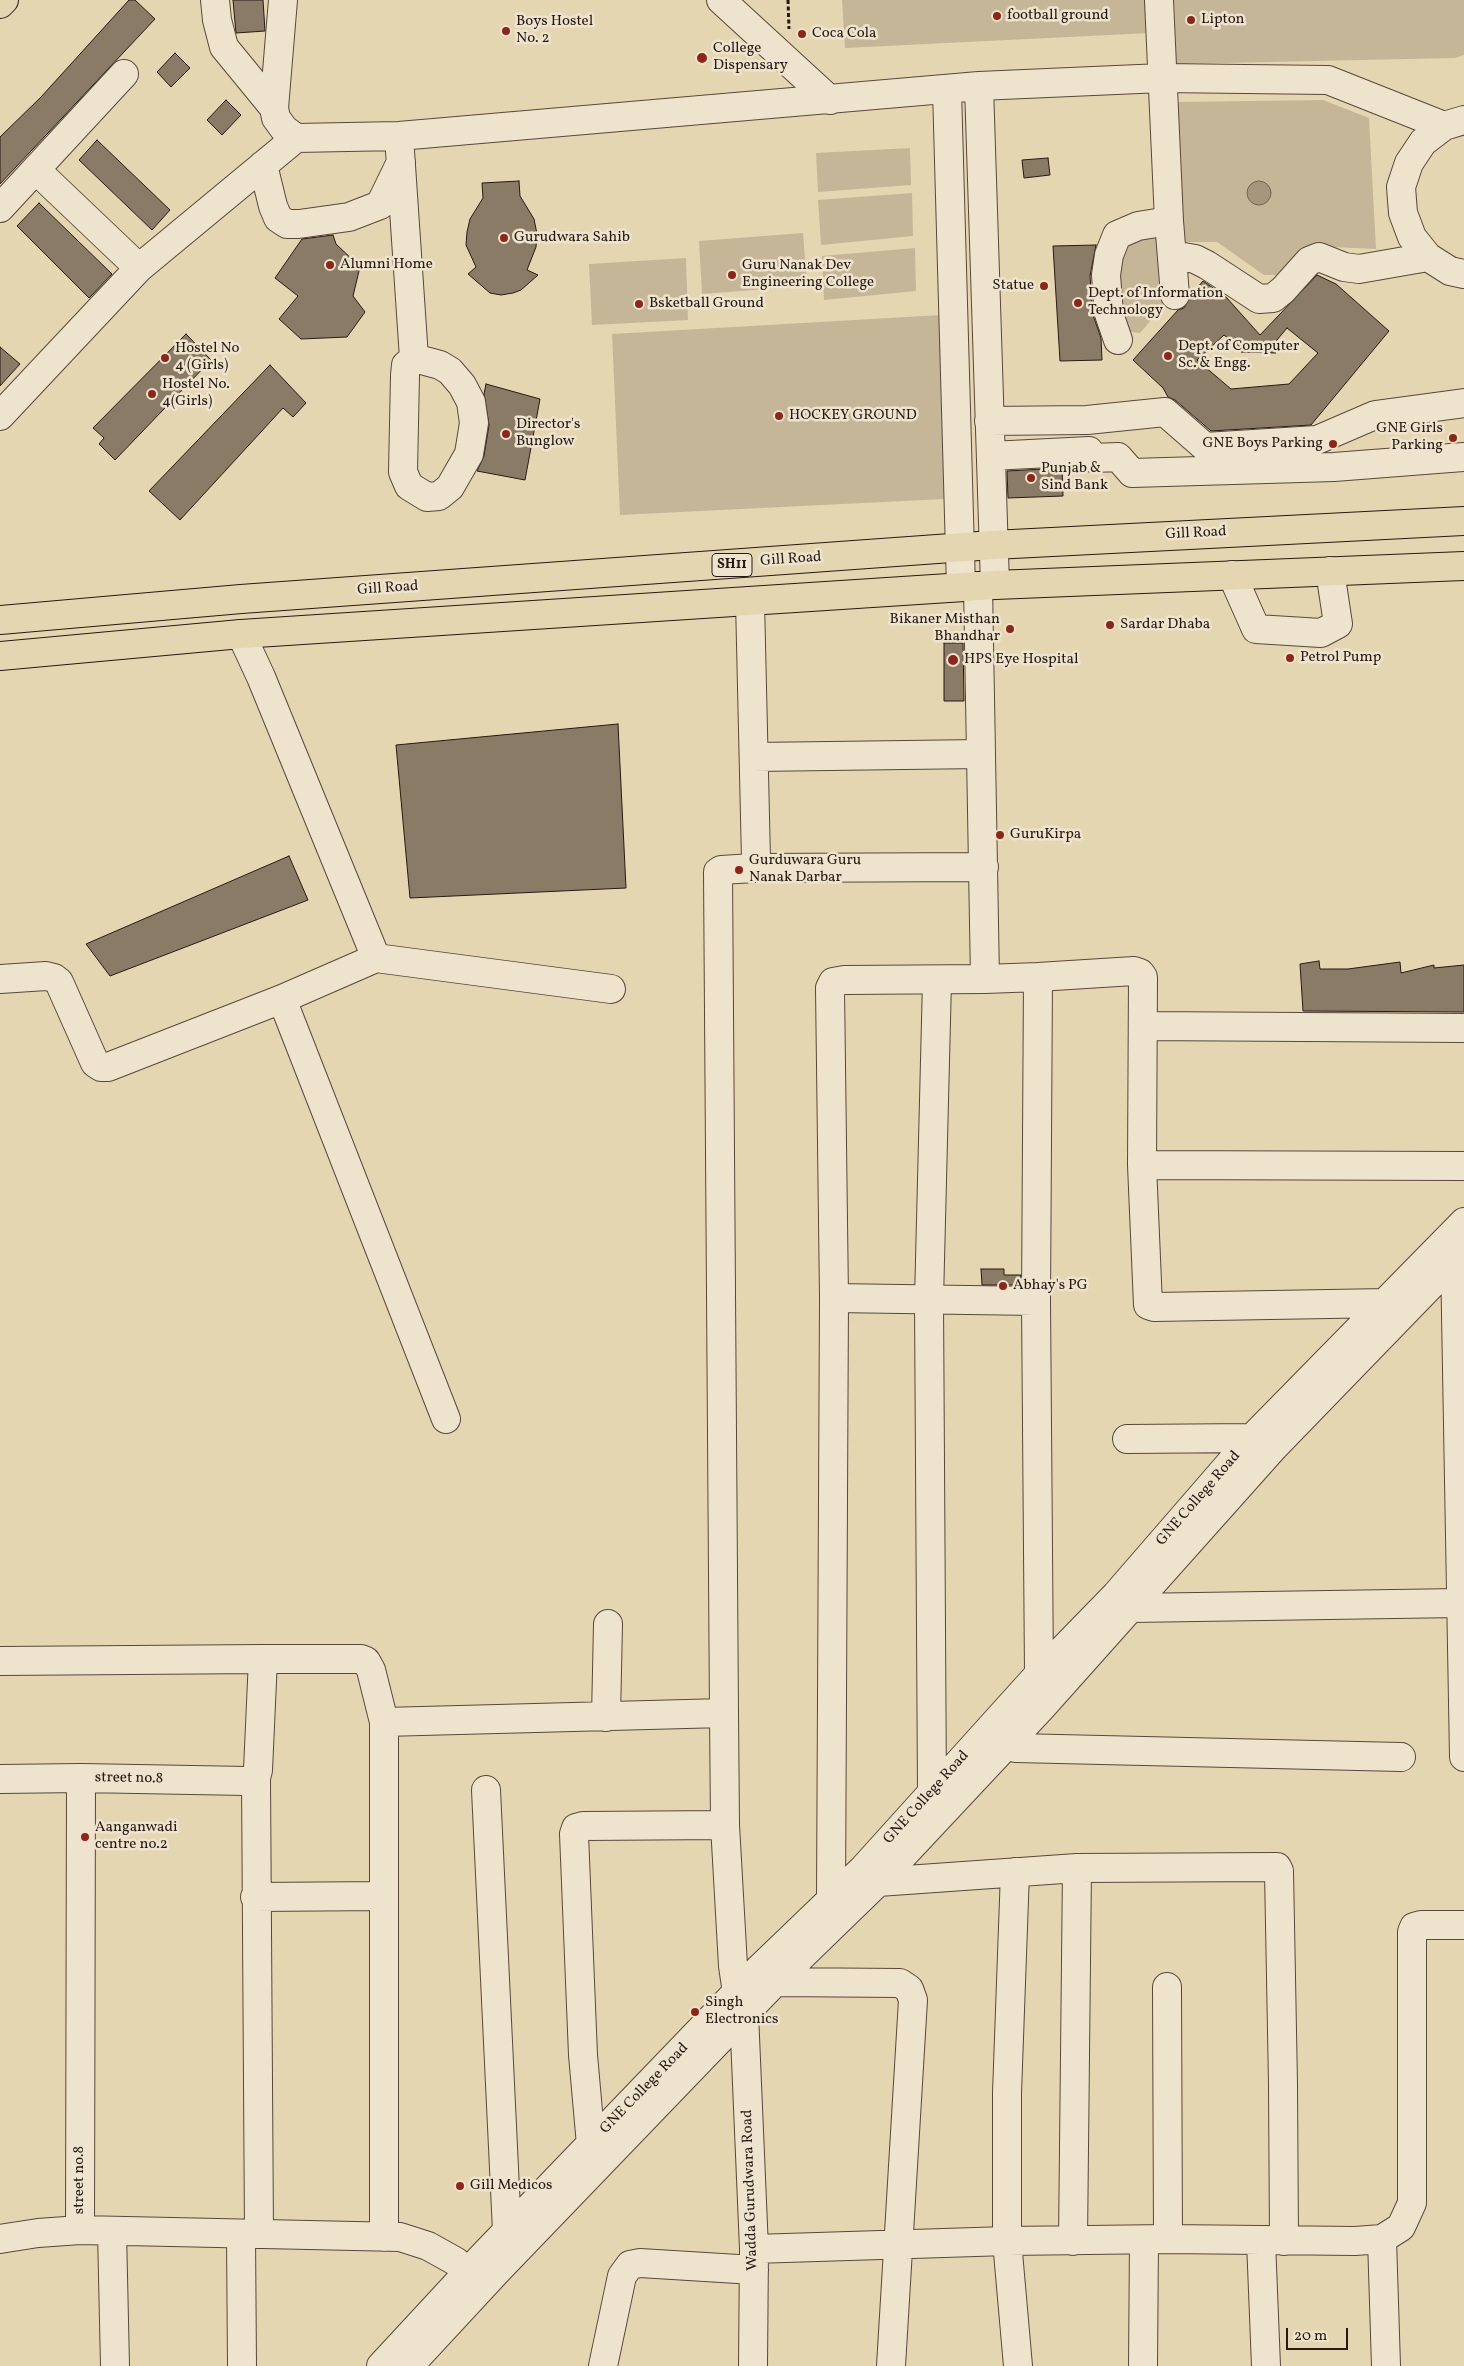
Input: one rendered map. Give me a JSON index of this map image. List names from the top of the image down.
{
  "streets": {
    "main road": ["Gill Road", "SH11"],
    "street": ["GNE College Road", "street no.8", "Wadda Gurudwara Road"]
  },
  "crossings": [
    ["GNE College Road", "Wadda Gurudwara Road"]
  ],
  "places": [
    "football ground",
    "Lipton",
    "Boys Hostel No. 2",
    "Coca Cola",
    "College Dispensary",
    "Gurudwara Sahib",
    "Alumni Home",
    "Guru Nanak Dev Engineering College",
    "Statue",
    "Dept. of Information Technology",
    "Bsketball Ground",
    "Dept. of Computer Sc. & Engg.",
    "Hostel No 4 (Girls)",
    "Hostel No. 4(Girls)",
    "HOCKEY GROUND",
    "Director's Bunglow",
    "GNE Girls Parking",
    "GNE Boys Parking",
    "Punjab & Sind Bank",
    "Sardar Dhaba",
    "Bikaner Misthan Bhandhar",
    "Petrol Pump",
    "HPS Eye Hospital",
    "GuruKirpa",
    "Gurduwara Guru Nanak Darbar",
    "Abhay's PG",
    "Aanganwadi centre no.2",
    "Singh Electronics",
    "Gill Medicos"
  ],
  "scale_bar": "20 m"
}
